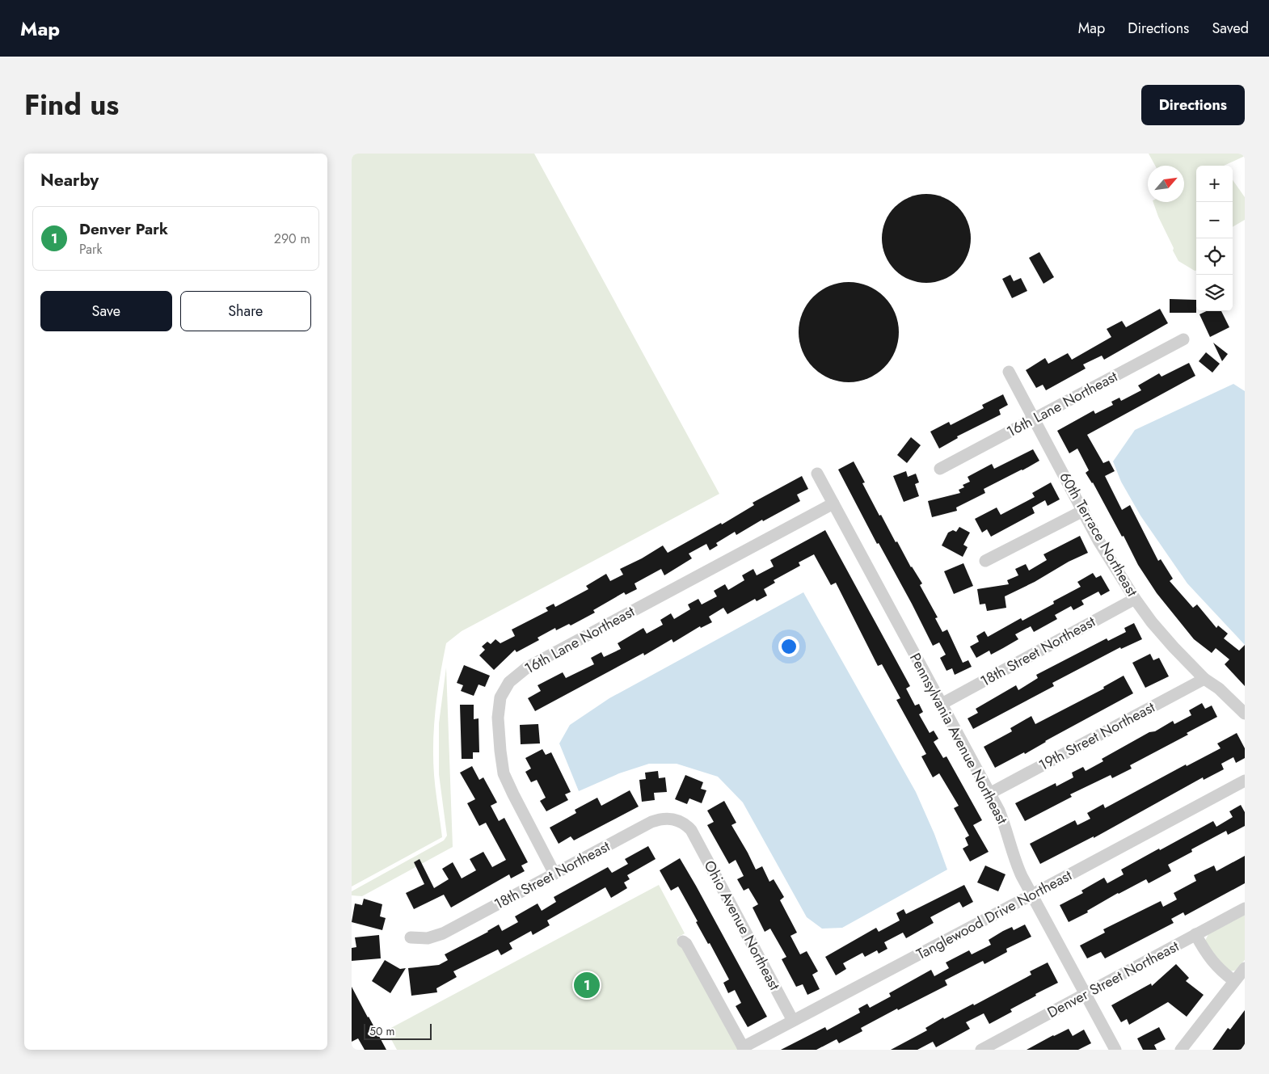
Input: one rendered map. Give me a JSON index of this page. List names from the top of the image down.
{
  "streets": {
    "street": [
      "16th Lane Northeast",
      "60th Terrace Northeast",
      "18th Street Northeast",
      "19th Street Northeast",
      "Pennsylvania Avenue Northeast",
      "Tanglewood Drive Northeast",
      "Ohio Avenue Northeast",
      "Denver Street Northeast"
    ]
  },
  "crossings": [
    ["16th Lane Northeast", "60th Terrace Northeast"],
    ["16th Lane Northeast", "18th Street Northeast"],
    ["16th Lane Northeast", "Pennsylvania Avenue Northeast"],
    ["60th Terrace Northeast", "18th Street Northeast"],
    ["60th Terrace Northeast", "19th Street Northeast"],
    ["18th Street Northeast", "Pennsylvania Avenue Northeast"],
    ["18th Street Northeast", "Ohio Avenue Northeast"],
    ["19th Street Northeast", "Pennsylvania Avenue Northeast"],
    ["Pennsylvania Avenue Northeast", "Tanglewood Drive Northeast"],
    ["Pennsylvania Avenue Northeast", "Denver Street Northeast"],
    ["Tanglewood Drive Northeast", "Ohio Avenue Northeast"]
  ],
  "scale_bar": "50 m",
  "north": "top right",
  "page": {
    "header": "Map",
    "nav": ["Map", "Directions", "Saved"],
    "title": "Find us",
    "buttons": [
      "Directions",
      ["Save", "Share"]
    ],
    "heading": "Nearby",
    "map_buttons": ["+", "−"],
    "list": [
      {
        "mark": "1",
        "name": "Denver Park",
        "note": "Park",
        "value": "290 m"
      }
    ],
    "pins": "1",
    "scale": "50 m"
  }
}
